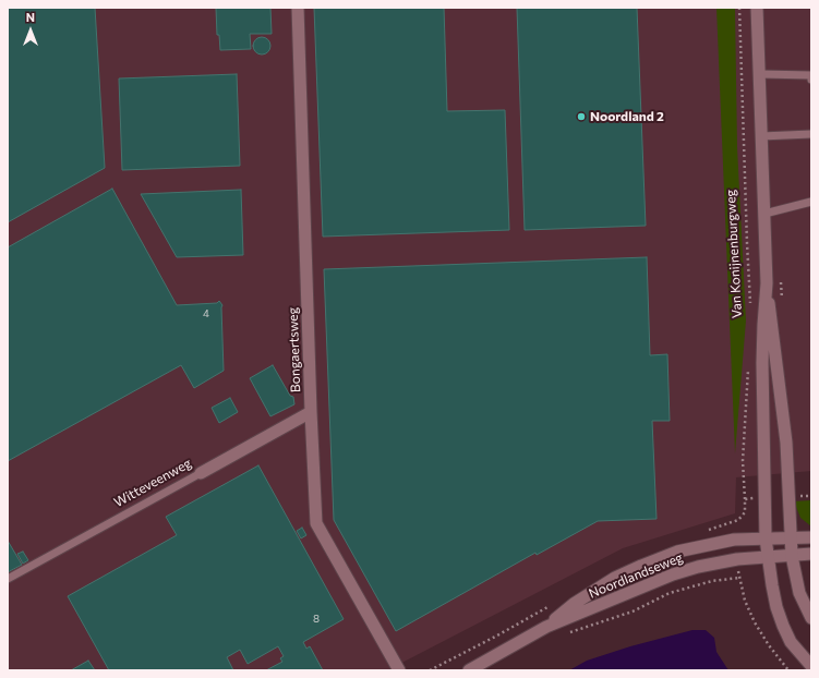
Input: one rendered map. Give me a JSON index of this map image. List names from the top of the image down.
{
  "streets": {
    "street": [
      "Van Konijnenburgweg",
      "Bongaertsweg",
      "Witteveenweg",
      "Noordlandseweg"
    ]
  },
  "crossings": [
    ["Van Konijnenburgweg", "Noordlandseweg"],
    ["Bongaertsweg", "Witteveenweg"]
  ],
  "places": ["Noordland 2"],
  "house_numbers": ["4", "8"],
  "north": "top"
}
